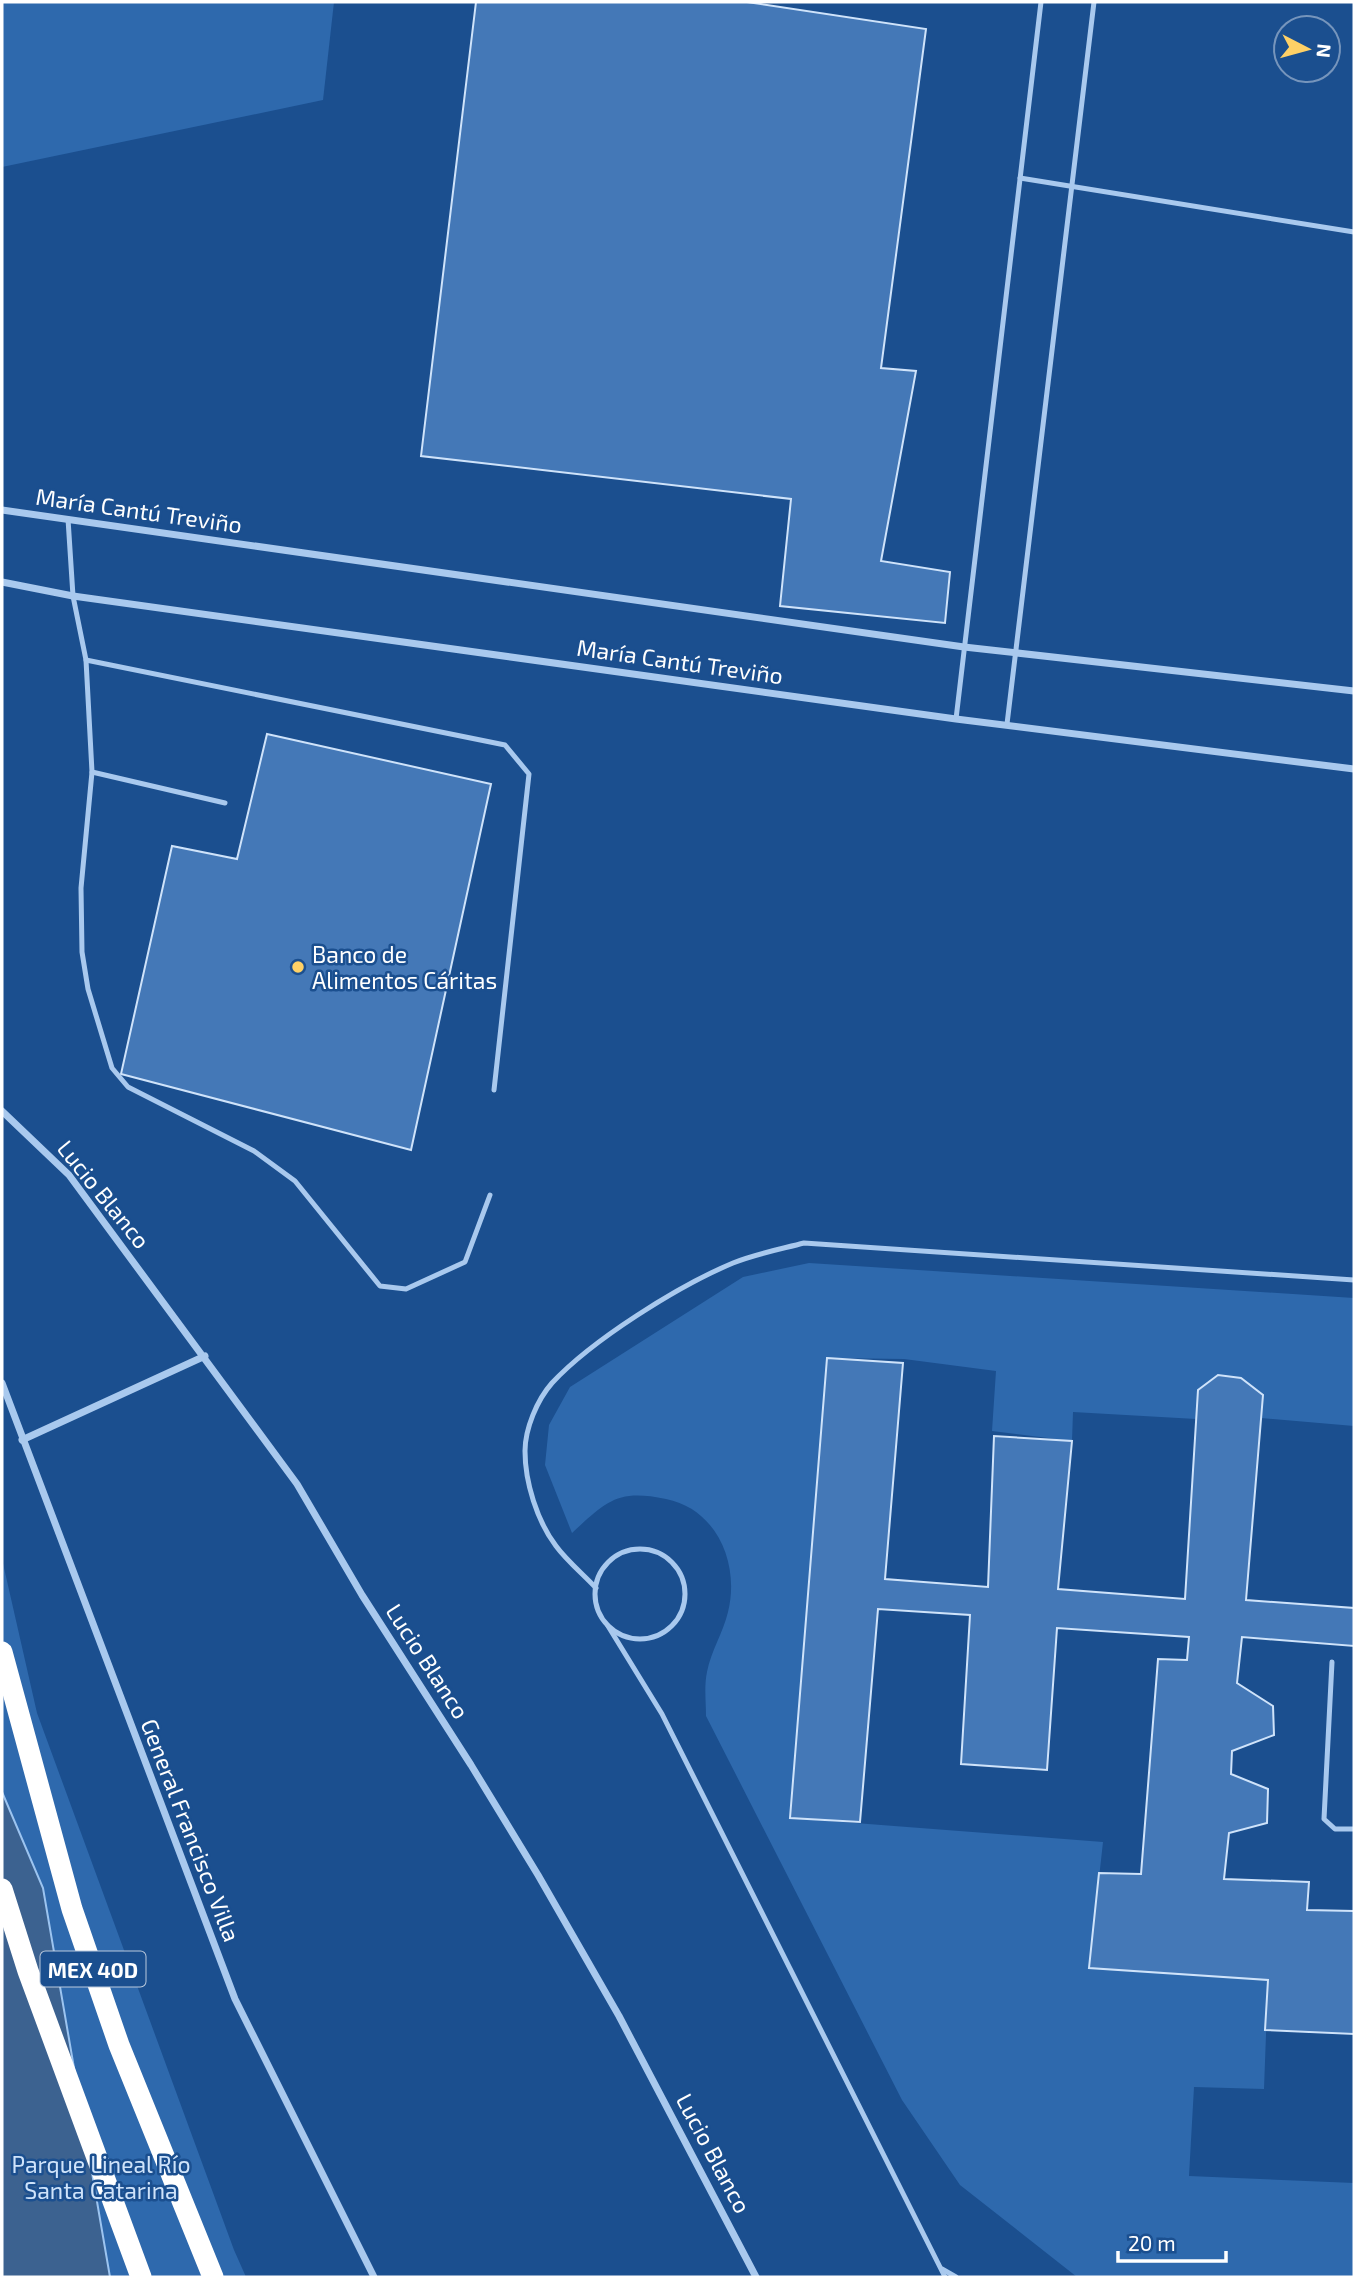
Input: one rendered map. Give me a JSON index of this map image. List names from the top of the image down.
{
  "streets": {
    "highway": ["MEX 40D"],
    "street": ["María Cantú Treviño", "Lucio Blanco", "General Francisco Villa"]
  },
  "parks": ["Parque Lineal Río Santa Catarina"],
  "places": ["Banco de Alimentos Cáritas"],
  "scale_bar": "20 m",
  "north": "right"
}
